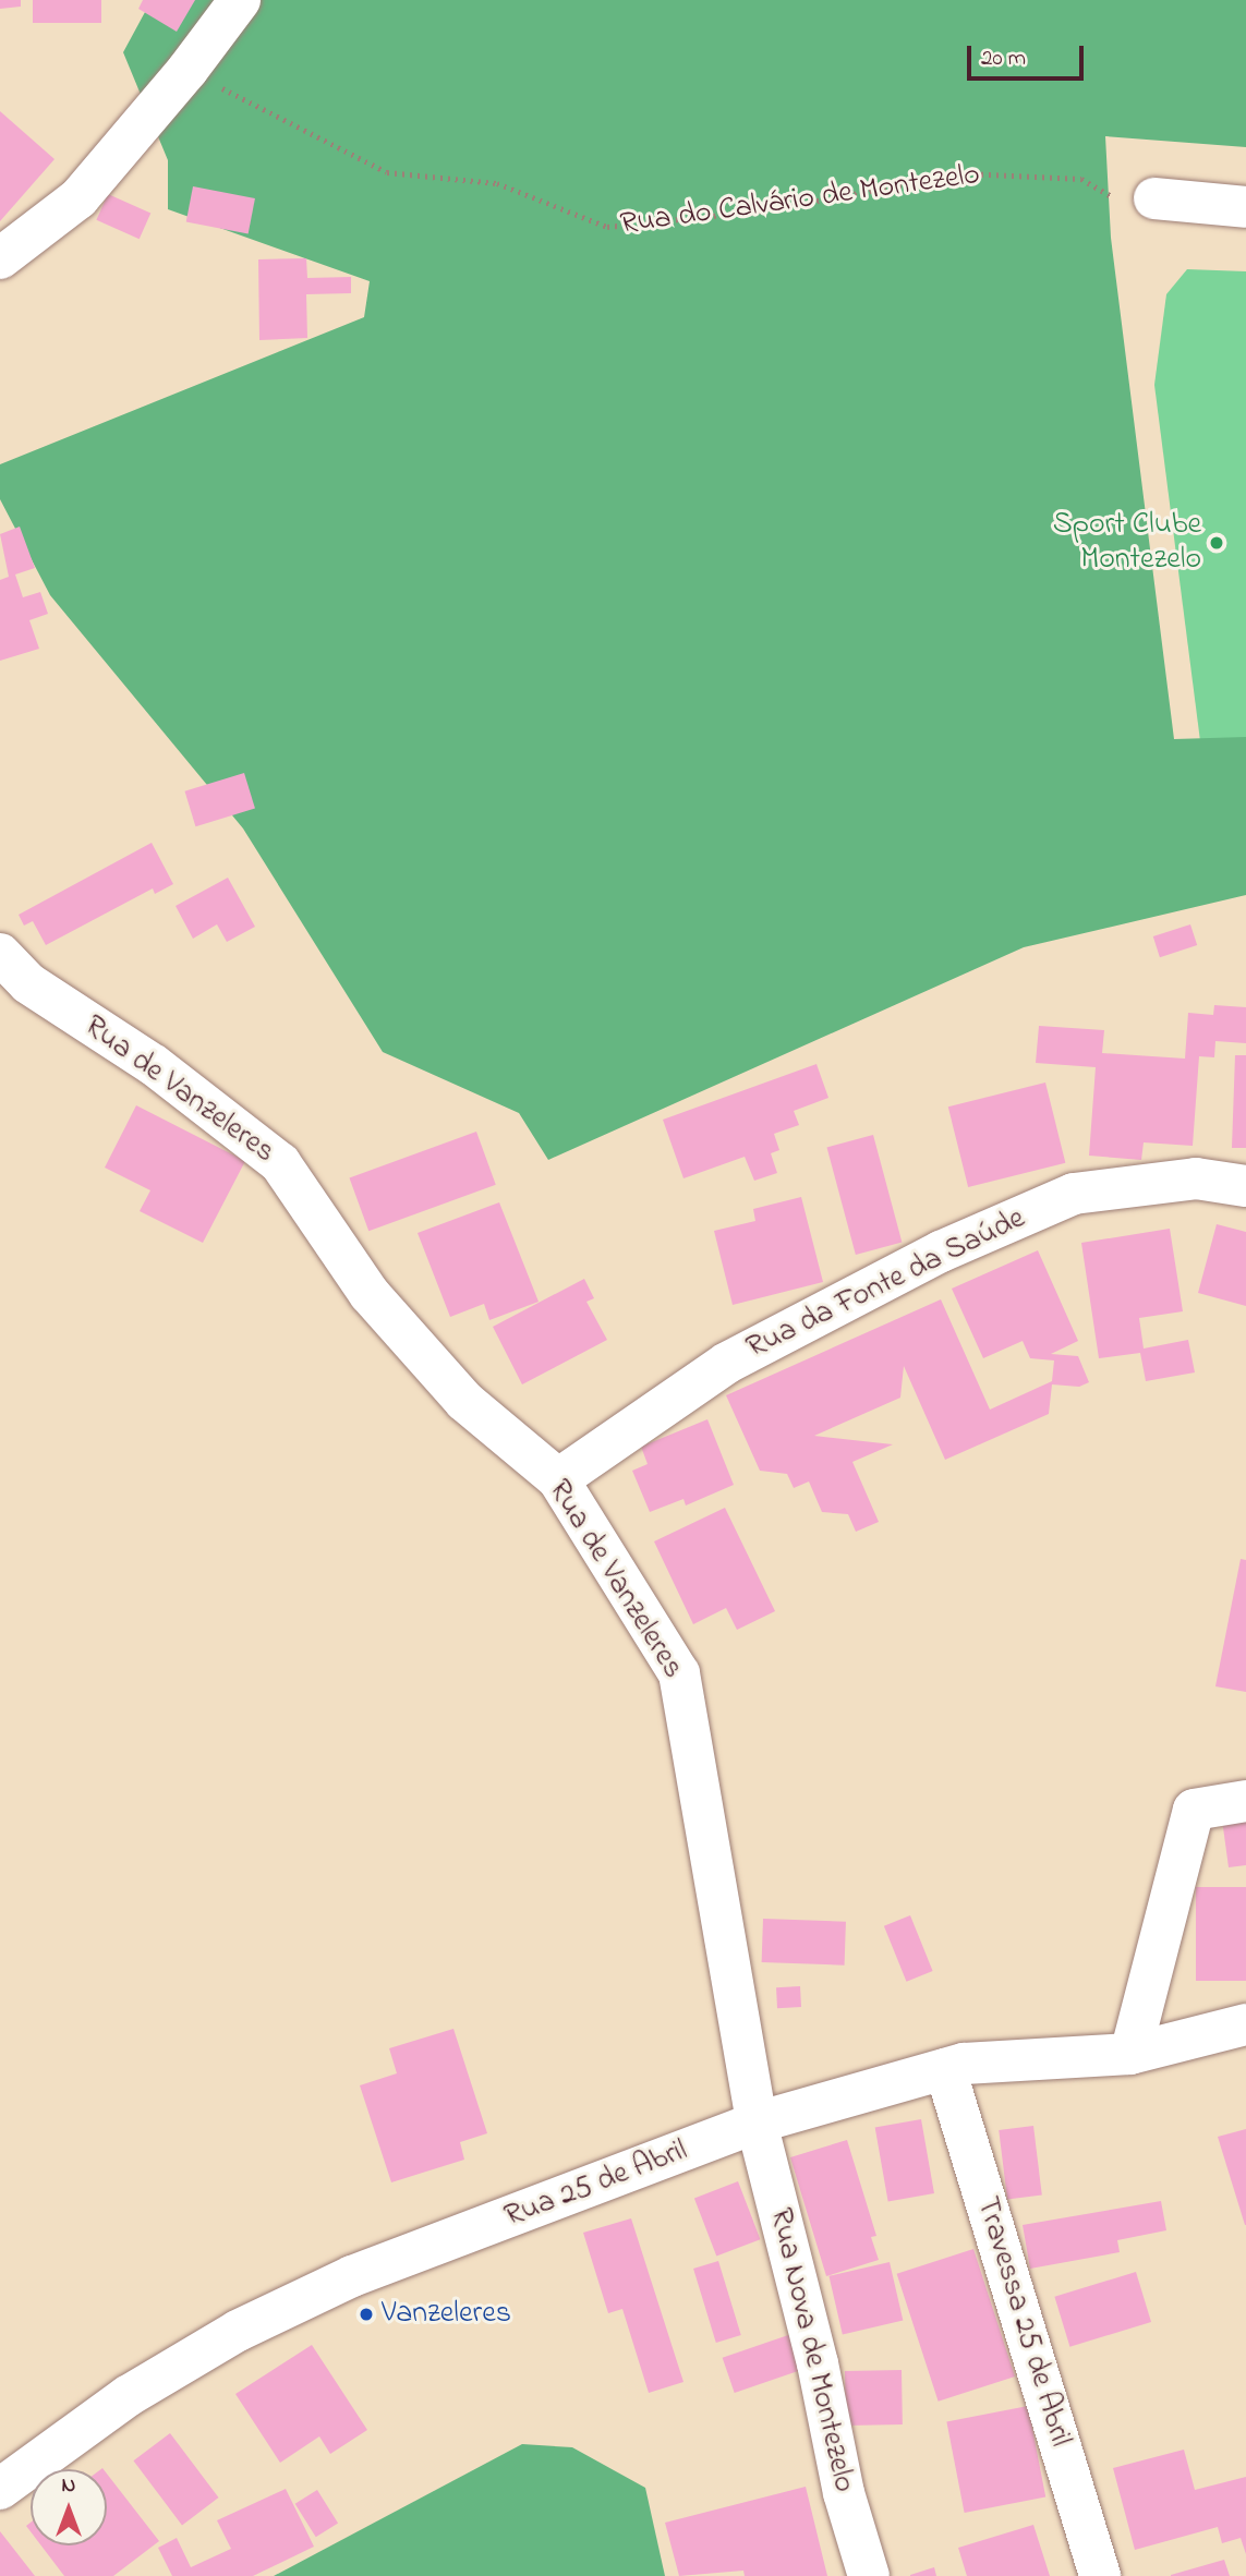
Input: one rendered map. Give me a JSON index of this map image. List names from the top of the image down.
{
  "streets": {
    "street": [
      "Rua de Vanzeleres",
      "Rua da Fonte da Saúde",
      "Rua 25 de Abril",
      "Travessa 25 de Abril",
      "Rua Nova de Montezelo"
    ],
    "path": ["Rua do Calvário de Montezelo"]
  },
  "crossings": [
    ["Rua de Vanzeleres", "Rua da Fonte da Saúde"],
    ["Rua de Vanzeleres", "Rua 25 de Abril"],
    ["Rua de Vanzeleres", "Rua Nova de Montezelo"],
    ["Rua 25 de Abril", "Travessa 25 de Abril"],
    ["Rua 25 de Abril", "Rua Nova de Montezelo"]
  ],
  "places": ["Sport Clube Montezelo", "Vanzeleres"],
  "scale_bar": "20 m",
  "north": "top"
}
